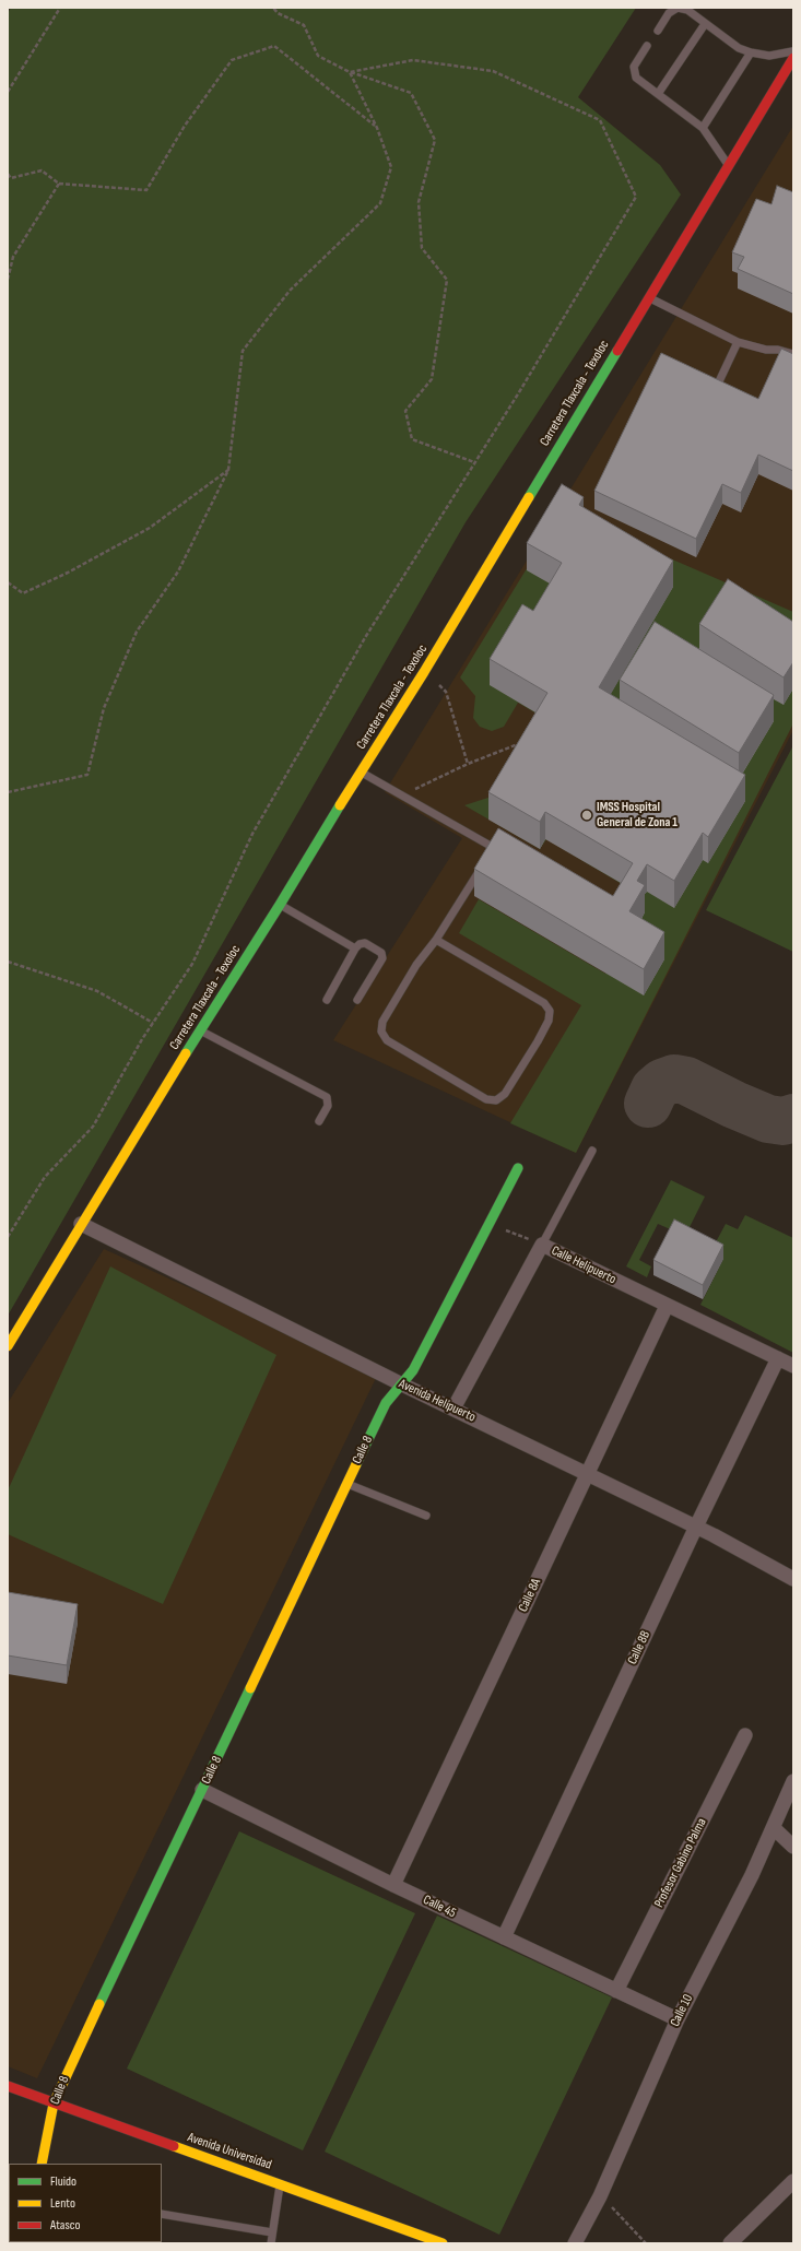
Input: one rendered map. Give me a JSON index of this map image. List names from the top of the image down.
{
  "streets": {
    "street": [
      "Carretera Tlaxcala - Texoloc",
      "Calle Helipuerto",
      "Avenida Helipuerto",
      "Calle 8",
      "Calle 8A",
      "Calle 8B",
      "Profesor Gabino Palma",
      "Calle 45",
      "Calle 10",
      "Avenida Universidad"
    ]
  },
  "crossings": [
    ["Carretera Tlaxcala - Texoloc", "Avenida Helipuerto"],
    ["Calle Helipuerto", "Avenida Helipuerto"],
    ["Calle Helipuerto", "Calle 8A"],
    ["Calle Helipuerto", "Calle 8B"],
    ["Avenida Helipuerto", "Calle 8"],
    ["Avenida Helipuerto", "Calle 8A"],
    ["Avenida Helipuerto", "Calle 8B"],
    ["Calle 8", "Calle 45"],
    ["Calle 8", "Avenida Universidad"],
    ["Calle 8A", "Calle 45"],
    ["Calle 8B", "Calle 45"],
    ["Profesor Gabino Palma", "Calle 45"],
    ["Calle 45", "Calle 10"]
  ],
  "places": ["IMSS Hospital General de Zona 1"],
  "legend": ["Fluido", "Lento", "Atasco"]
}
